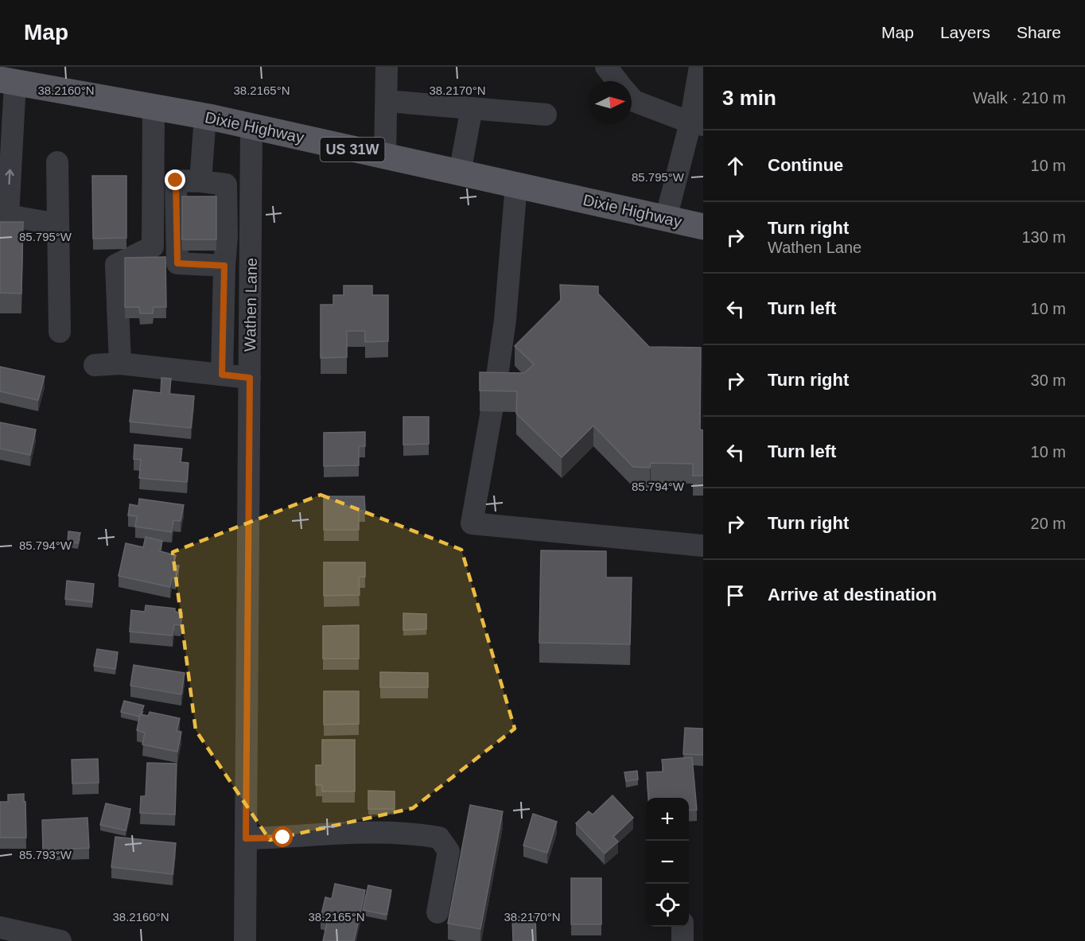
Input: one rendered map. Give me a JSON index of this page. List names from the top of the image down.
{
  "streets": {
    "main road": ["Dixie Highway", "US 31W"],
    "street": ["Wathen Lane"]
  },
  "crossings": [
    ["Dixie Highway", "Wathen Lane"]
  ],
  "north": "right",
  "page": {
    "header": "Map",
    "nav": ["Map", "Layers", "Share"],
    "heading": ["3 min", "Walk · 210 m"],
    "list": [
      ["Continue", "10 m"],
      ["Turn right", "Wathen Lane", "130 m"],
      ["Turn left", "10 m"],
      ["Turn right", "30 m"],
      ["Turn left", "10 m"],
      ["Turn right", "20 m"],
      "Arrive at destination"
    ],
    "map_buttons": ["+", "−"]
  },
  "coordinates": [
    "38.2160°N",
    "38.2165°N",
    "38.2170°N",
    "85.795°W",
    "85.794°W",
    "85.793°W"
  ]
}
